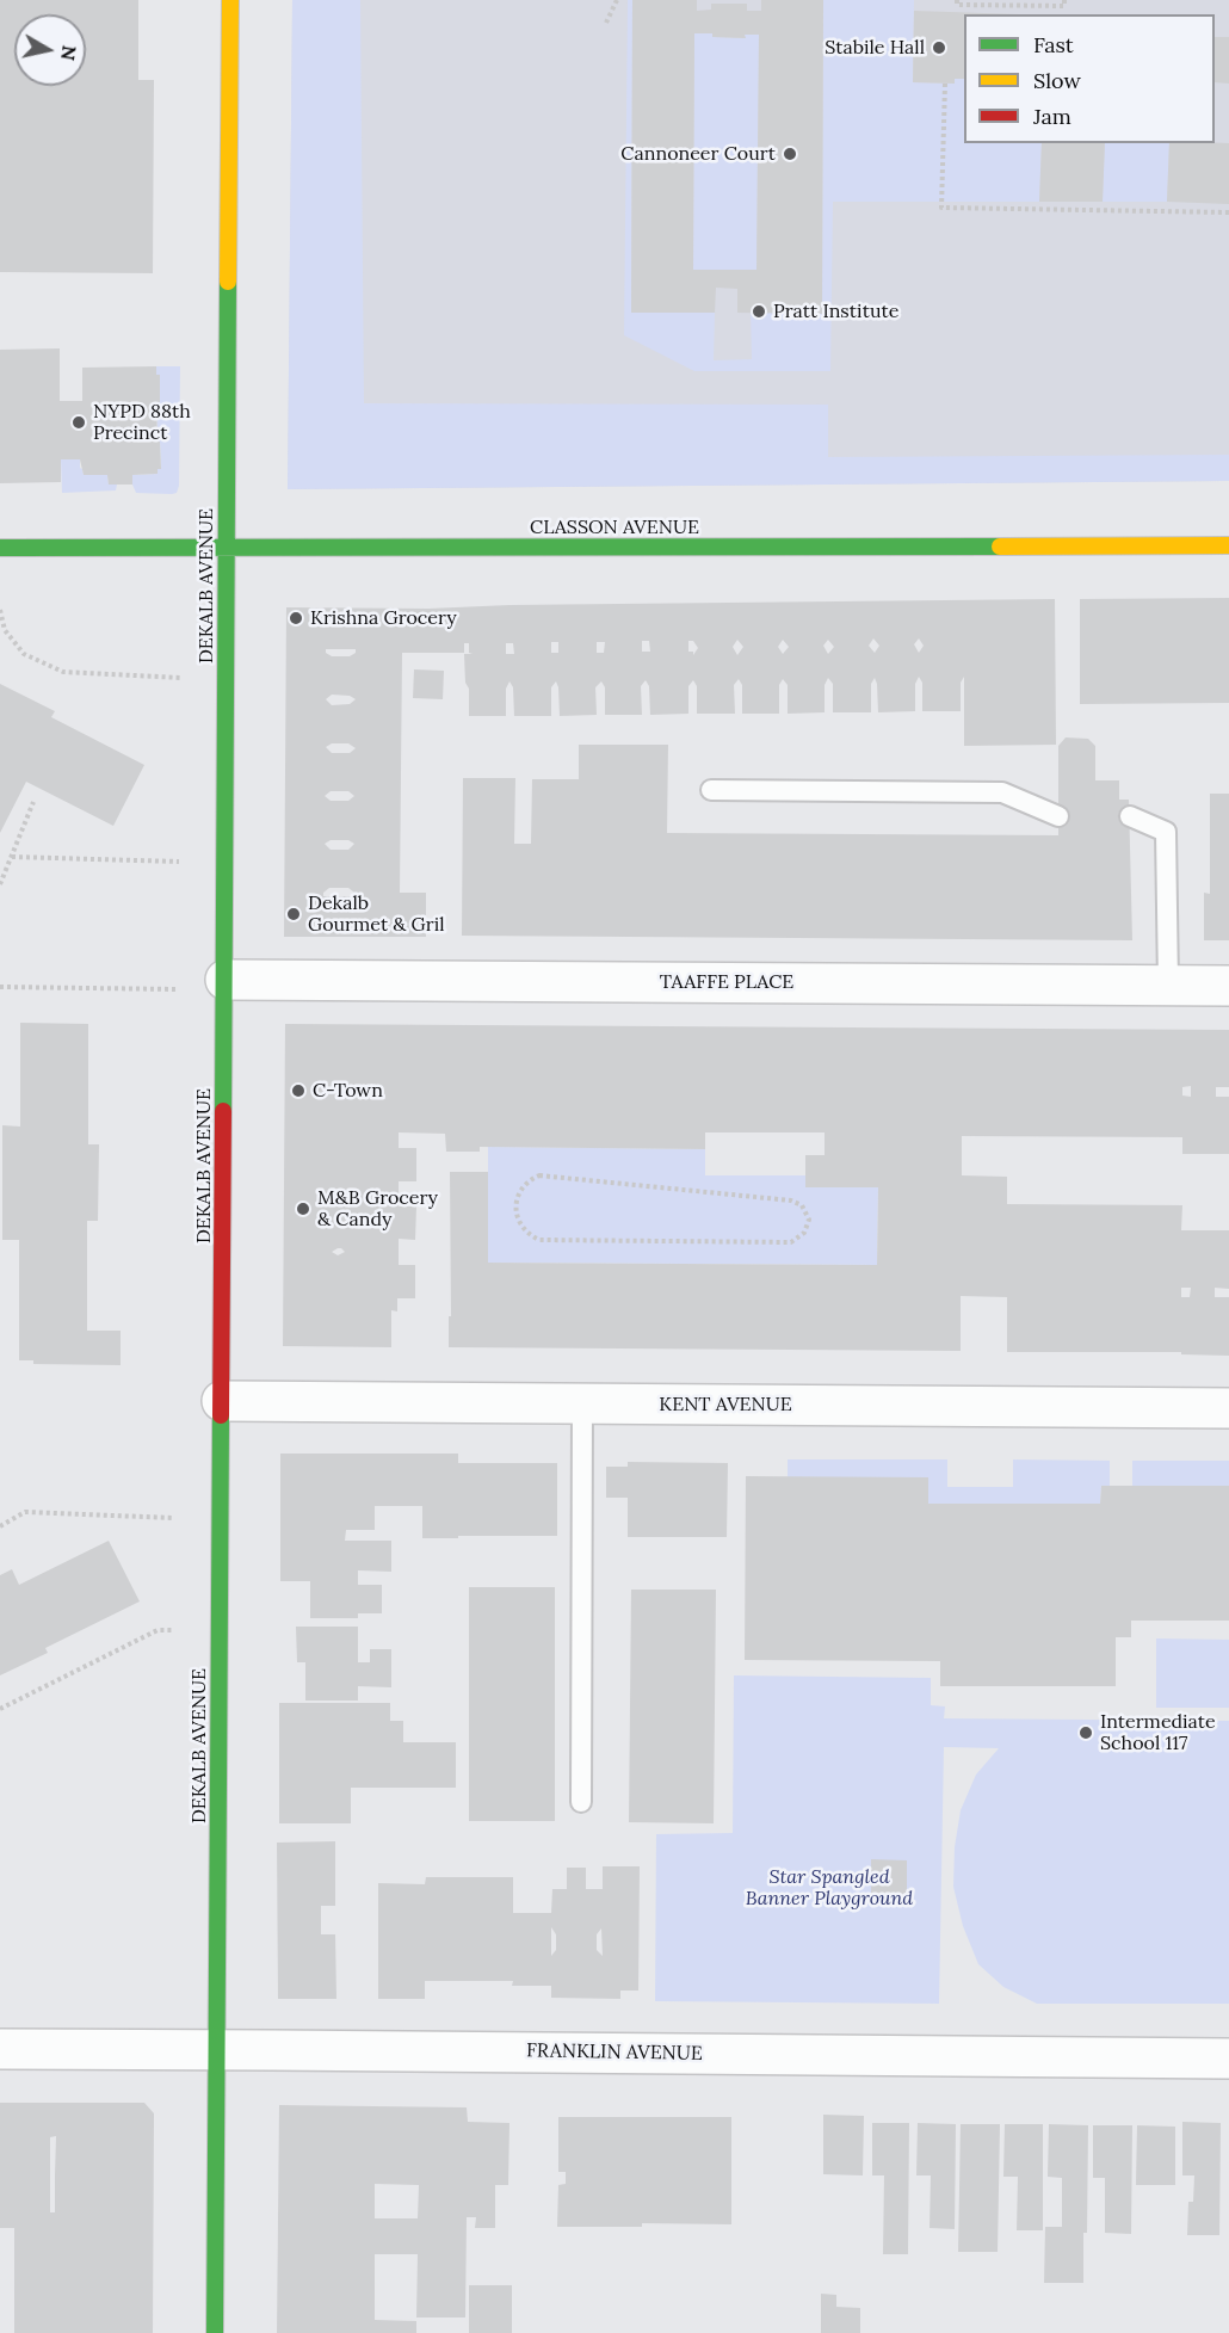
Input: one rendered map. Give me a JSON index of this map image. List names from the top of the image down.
{
  "streets": {
    "main road": ["CLASSON AVENUE", "DEKALB AVENUE"],
    "street": ["TAAFFE PLACE", "KENT AVENUE", "FRANKLIN AVENUE"]
  },
  "crossings": [
    ["CLASSON AVENUE", "DEKALB AVENUE"],
    ["DEKALB AVENUE", "TAAFFE PLACE"],
    ["DEKALB AVENUE", "KENT AVENUE"],
    ["DEKALB AVENUE", "FRANKLIN AVENUE"]
  ],
  "parks": ["Star Spangled Banner Playground"],
  "places": [
    "Stabile Hall",
    "Cannoneer Court",
    "Pratt Institute",
    "NYPD 88th Precinct",
    "Krishna Grocery",
    "Dekalb Gourmet & Gril",
    "C-Town",
    "M&B Grocery & Candy",
    "Intermediate School 117"
  ],
  "legend": ["Fast", "Slow", "Jam"],
  "north": "right"
}
